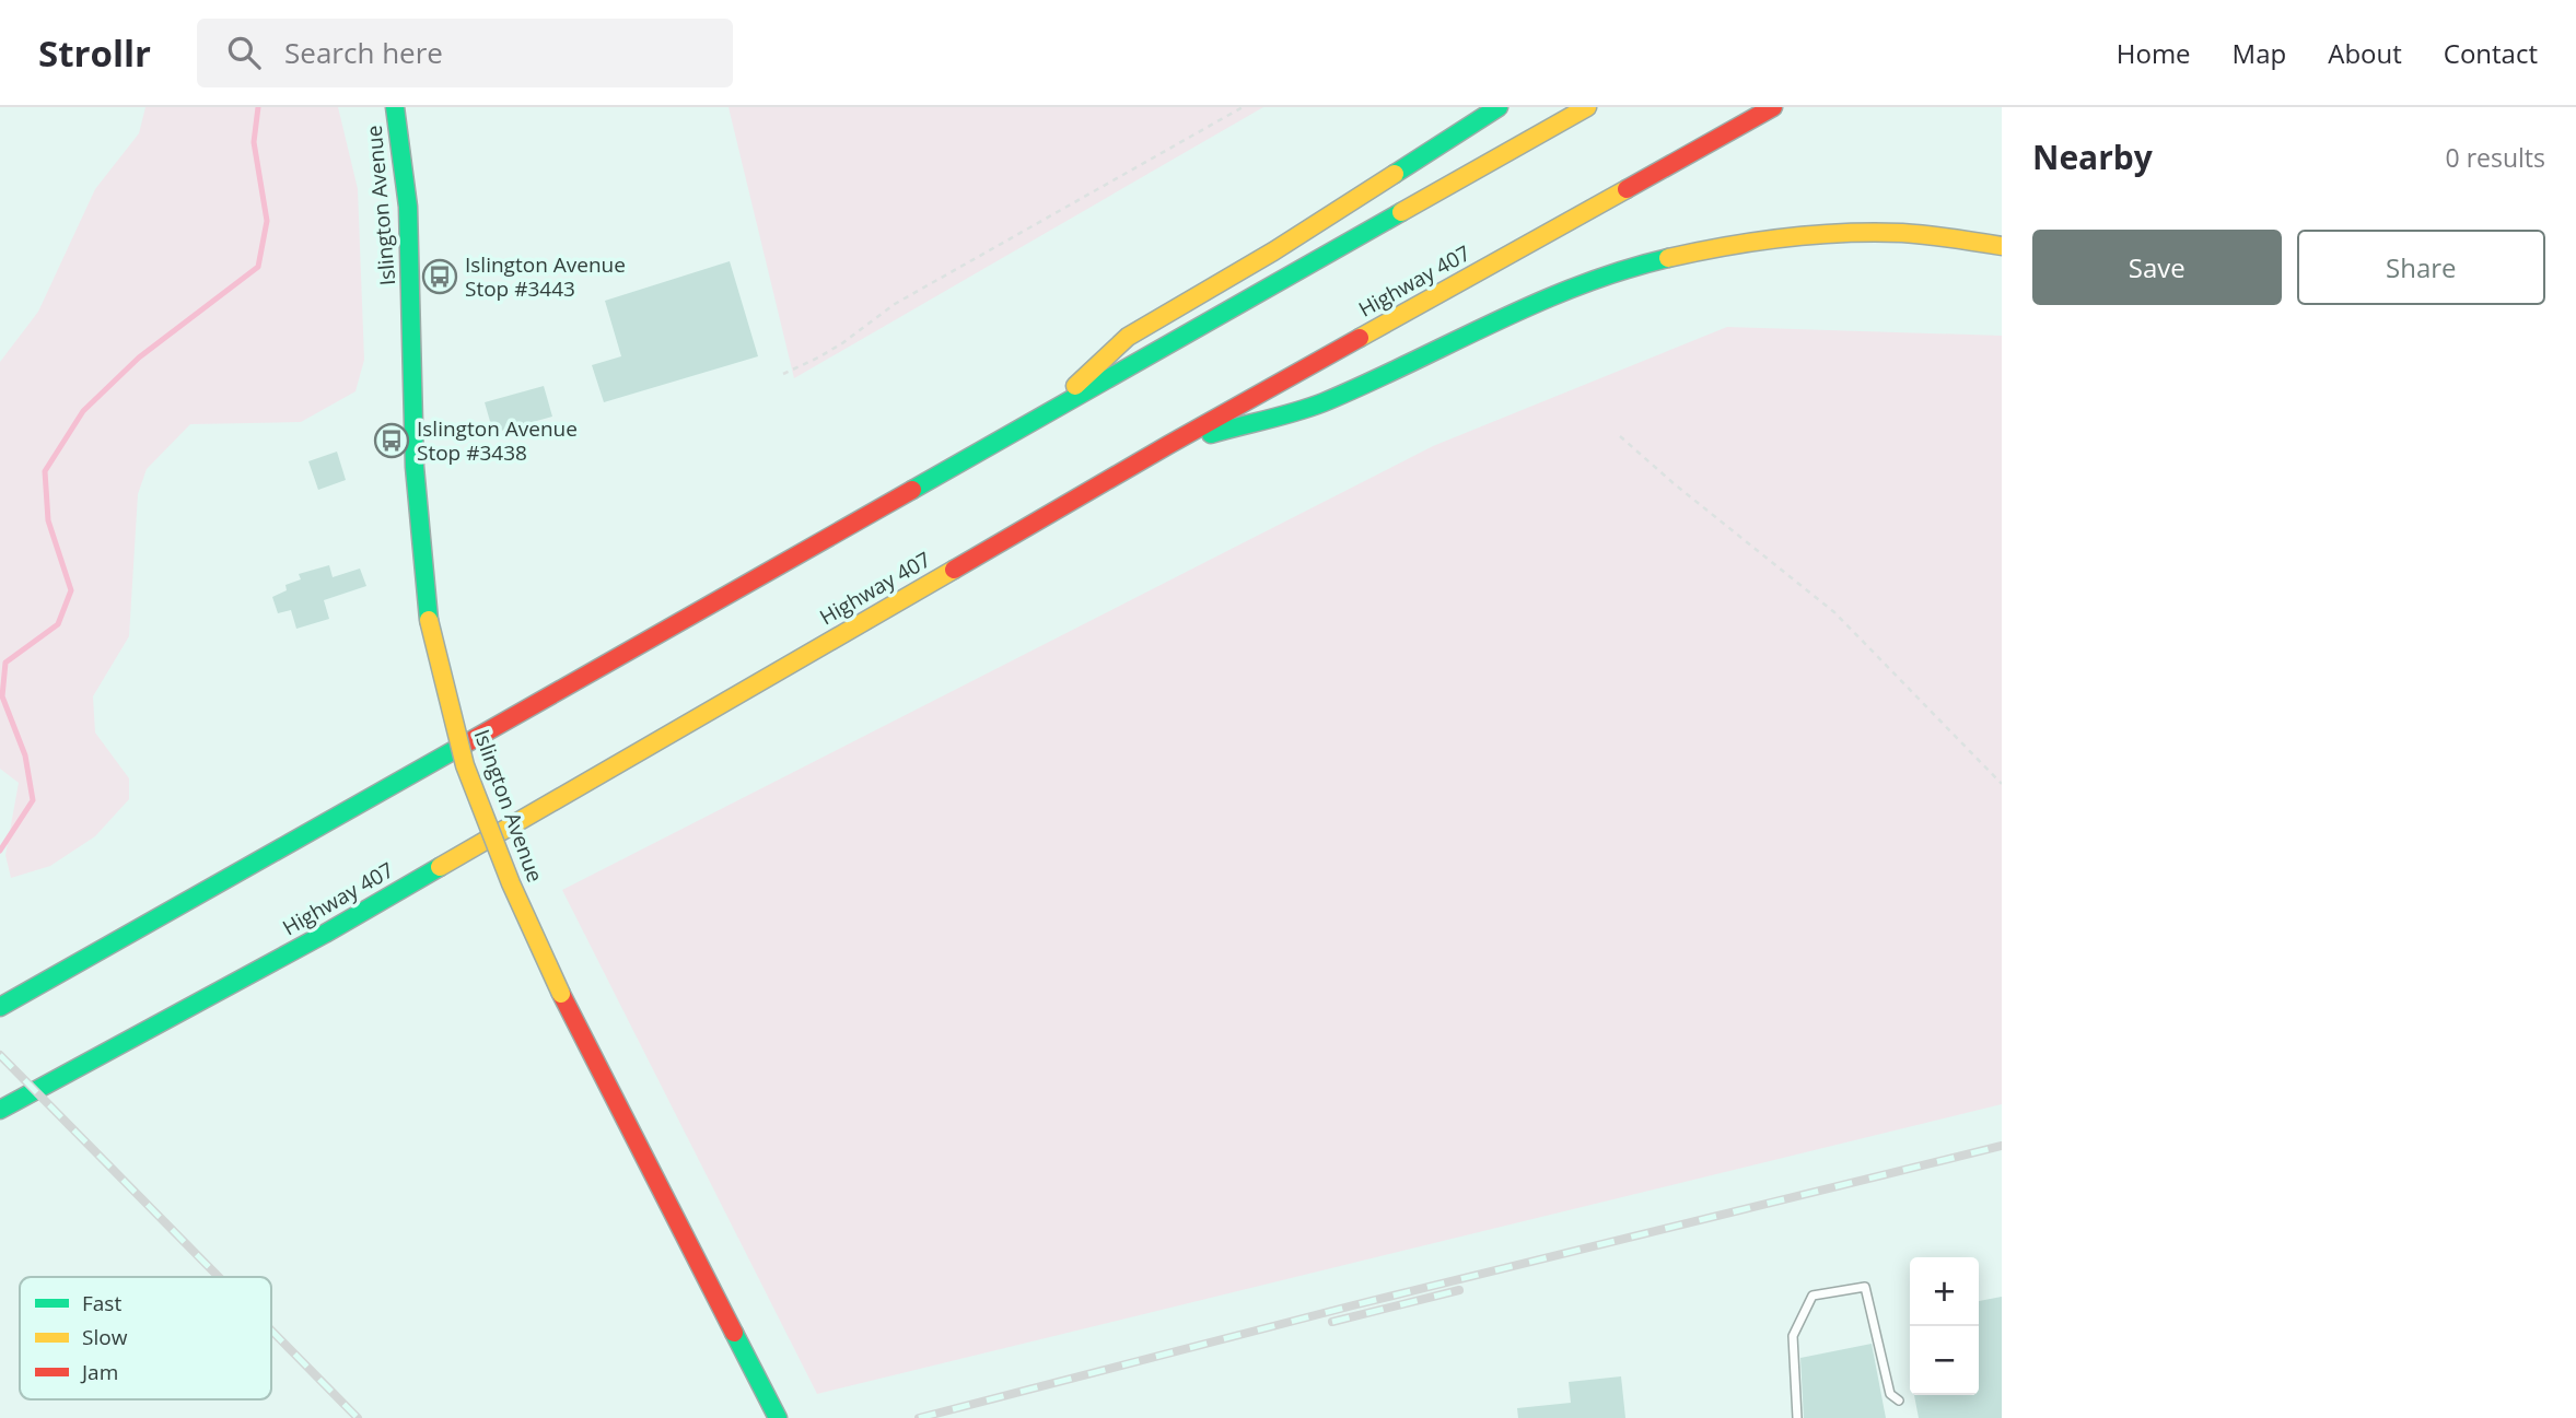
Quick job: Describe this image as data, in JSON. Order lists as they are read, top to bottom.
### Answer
{
  "streets": {
    "main road": ["Islington Avenue", "Highway 407"]
  },
  "places": {
    "bus stop": ["Islington Avenue Stop #3443", "Islington Avenue Stop #3438"]
  },
  "legend": ["Fast", "Slow", "Jam"],
  "page": {
    "header": "Strollr",
    "search": "Search here",
    "nav": [
      "Home",
      "Map",
      "About",
      "Contact"
    ],
    "heading": ["Nearby", "0 results"],
    "buttons": ["Save", "Share"],
    "map_buttons": ["+", "−"]
  }
}
